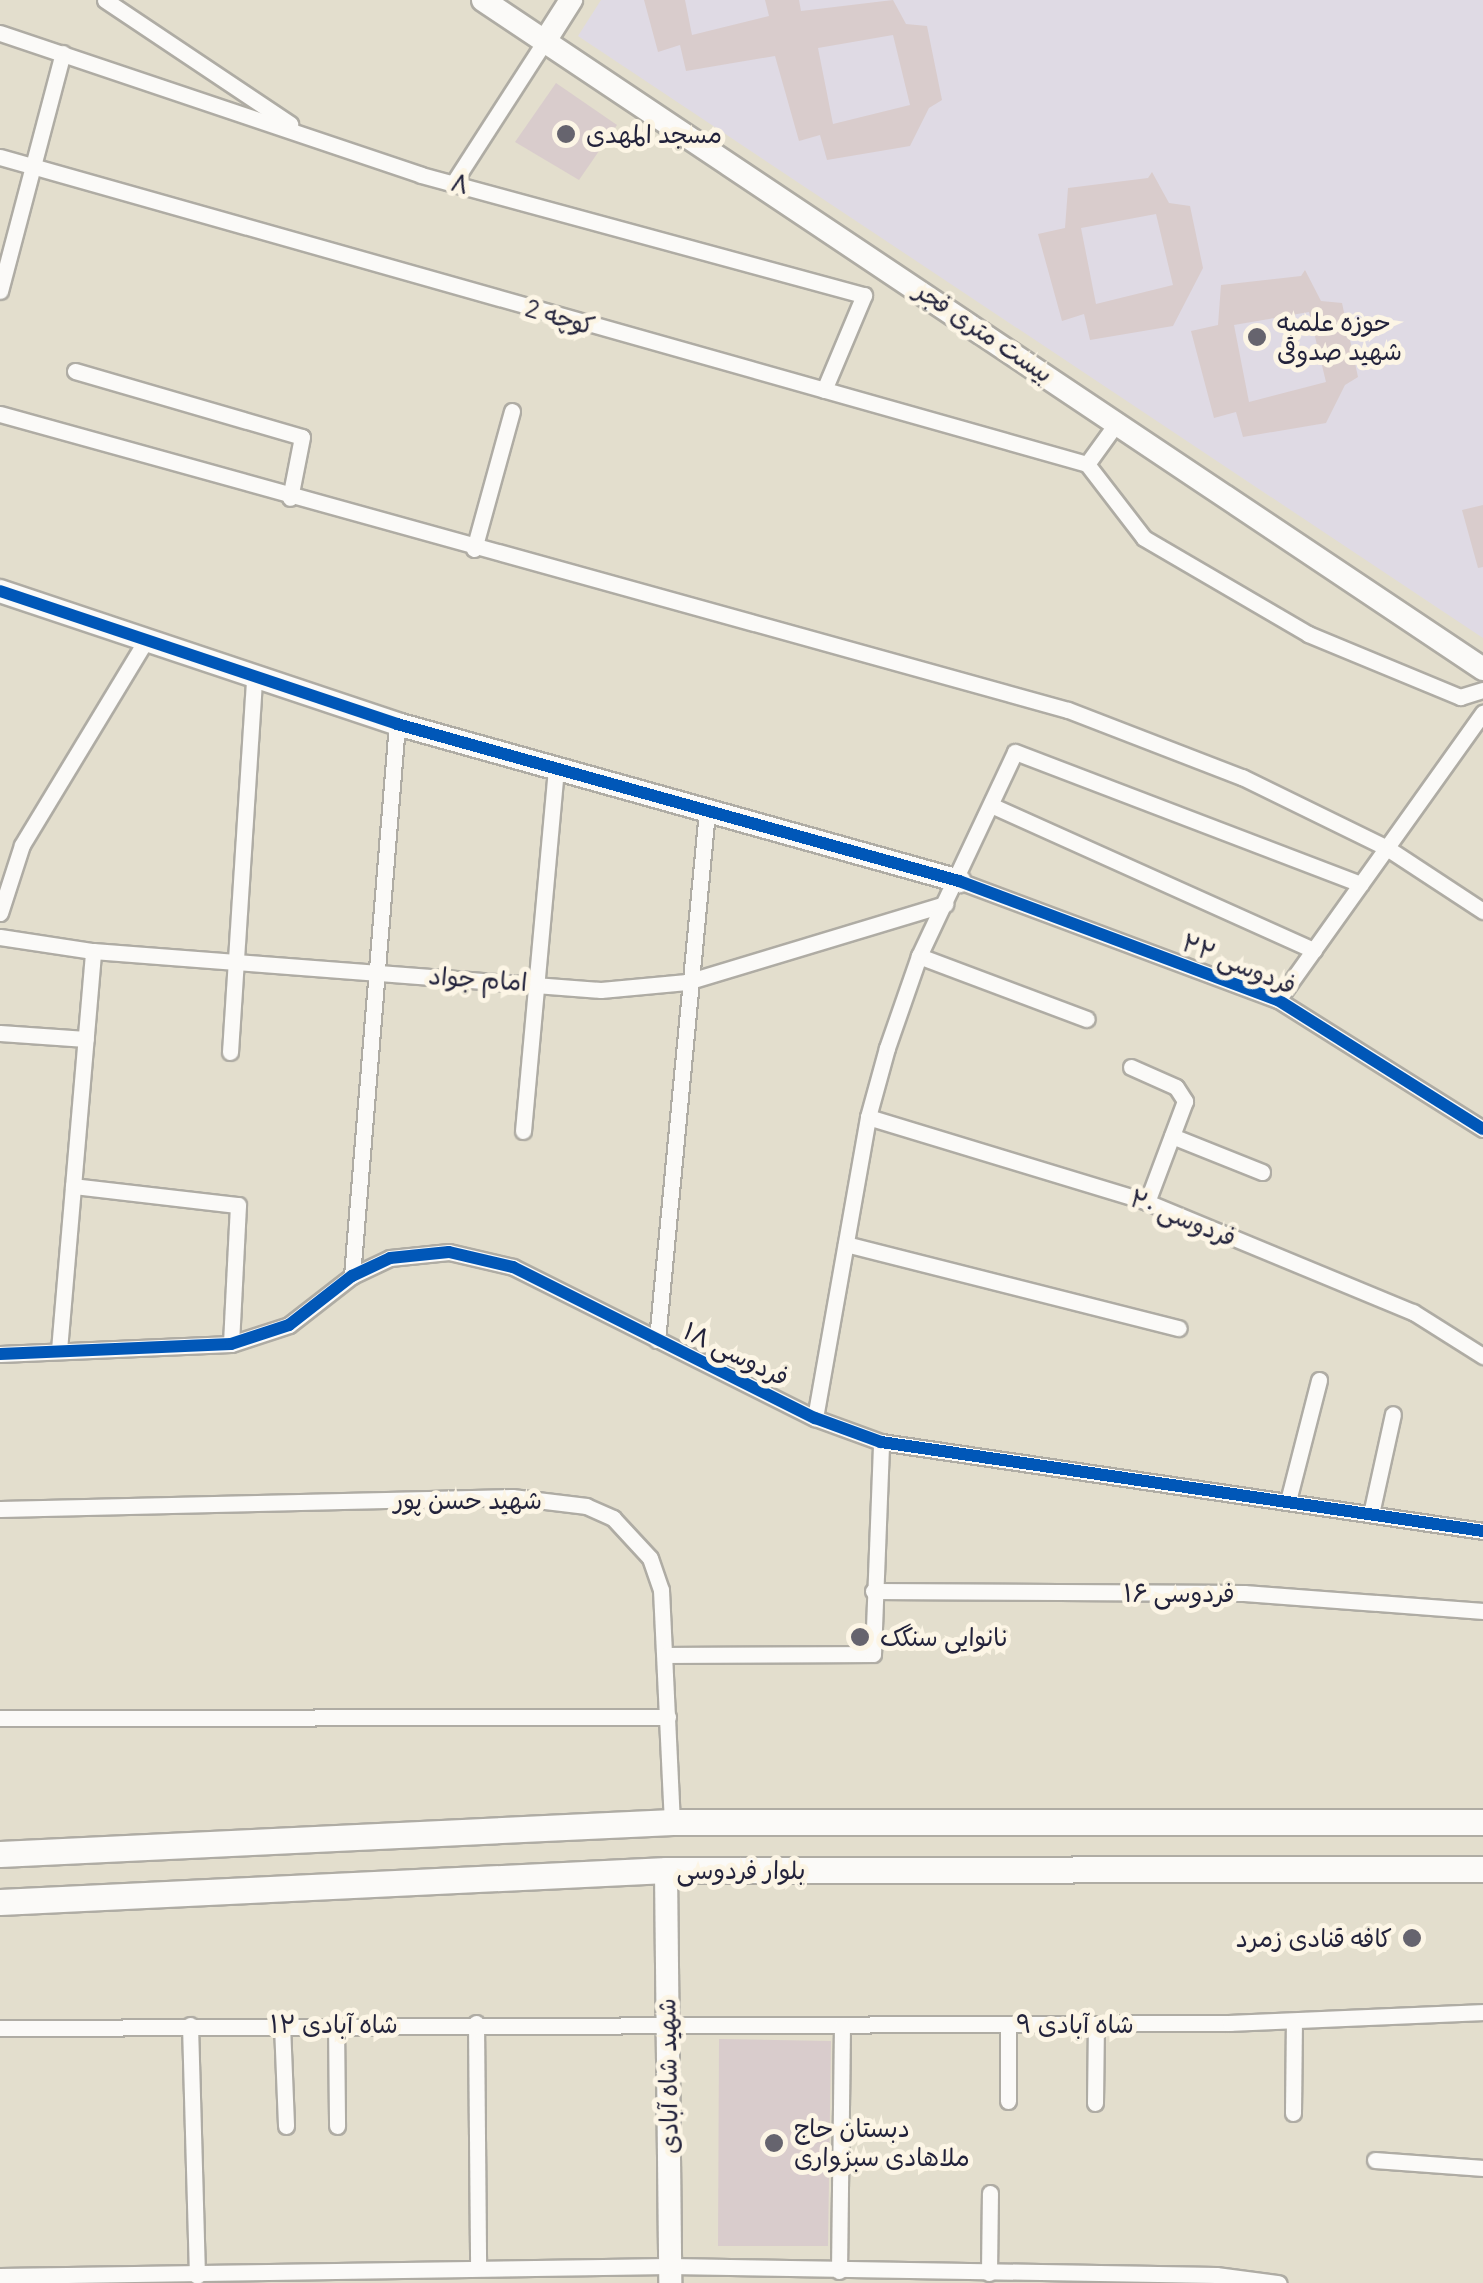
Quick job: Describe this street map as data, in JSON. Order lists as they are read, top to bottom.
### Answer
{
  "streets": {
    "main road": ["بلوار فردوسی"],
    "street": [
      "۸",
      "کوچه 2",
      "بیست متری فجر",
      "فردوسی ۲۲",
      "امام جواد",
      "فردوسی ۲۰",
      "فردوسی ۱۸",
      "شهید حسن پور",
      "فردوسی ۱۶",
      "شاه آبادی ۱۲",
      "شاه آبادی ۹",
      "شهید شاه آبادی"
    ]
  },
  "crossings": [
    ["۸", "کوچه 2"],
    ["شهید حسن پور", "بلوار فردوسی"],
    ["بلوار فردوسی", "شهید شاه آبادی"],
    ["شاه آبادی ۱۲", "شاه آبادی ۹"],
    ["شاه آبادی ۱۲", "شهید شاه آبادی"],
    ["شاه آبادی ۹", "شهید شاه آبادی"]
  ],
  "places": [
    "مسجد المهدی",
    "حوزه علمیه شهید صدوقی",
    "نانوایی سنگک",
    "کافه قنادی زمرد",
    "دبستان حاج ملاهادی سبزواری"
  ]
}
